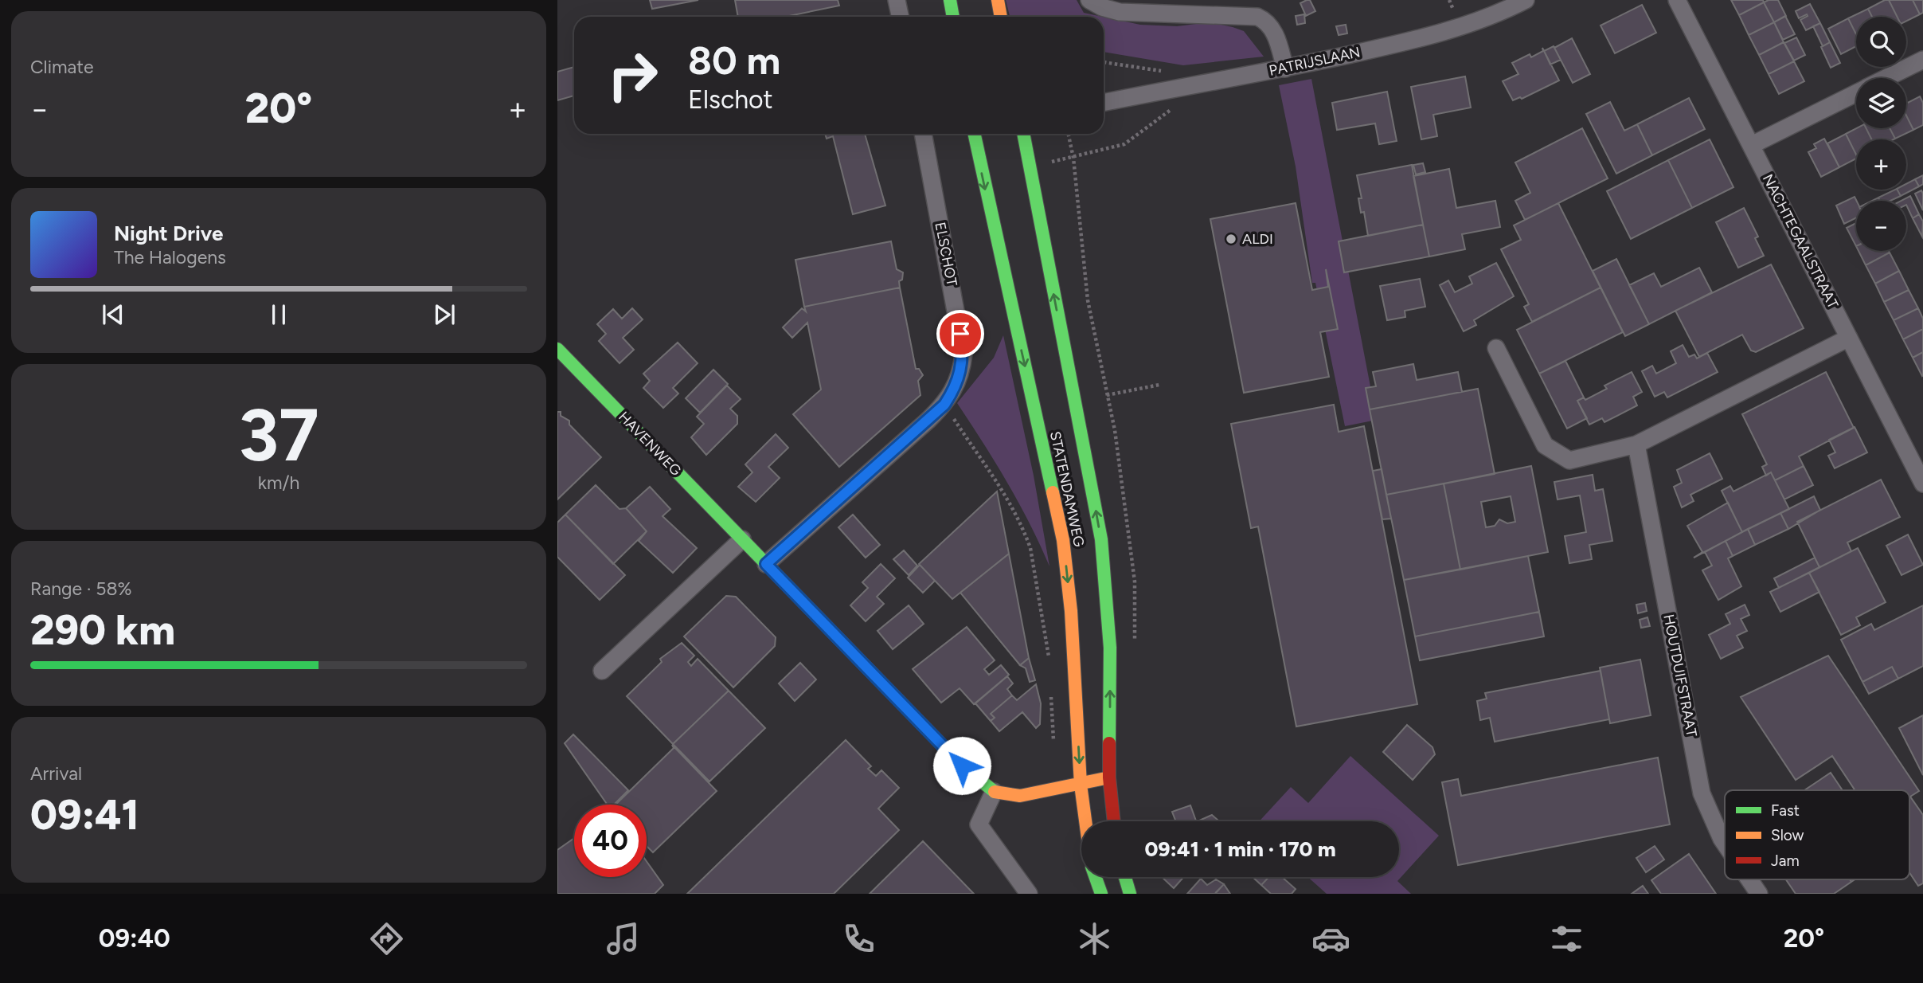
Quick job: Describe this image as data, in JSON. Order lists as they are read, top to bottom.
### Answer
{
  "streets": {
    "street": [
      "PATRIJSLAAN",
      "NACHTEGAALSTRAAT",
      "ELSCHOT",
      "HAVENWEG",
      "STATENDAMWEG",
      "HOUTDUIFSTRAAT"
    ]
  },
  "crossings": [
    ["ELSCHOT", "HAVENWEG"]
  ],
  "places": ["ALDI"],
  "legend": ["Fast", "Slow", "Jam"],
  "page": {
    "tile": [
      "Climate",
      ["37", "km/h"],
      ["Range · 58%", "290 km"],
      ["Arrival", "09:41"]
    ],
    "map_buttons": ["+", "−"],
    "turn": ["80 m", "Elschot"],
    "heat": ["−", "20°", "+"],
    "song": ["Night Drive", "The Halogens"],
    "limit": "40",
    "trip": "09:41 · 1 min · 170 m",
    "tabs": ["09:40", "20°"]
  }
}
